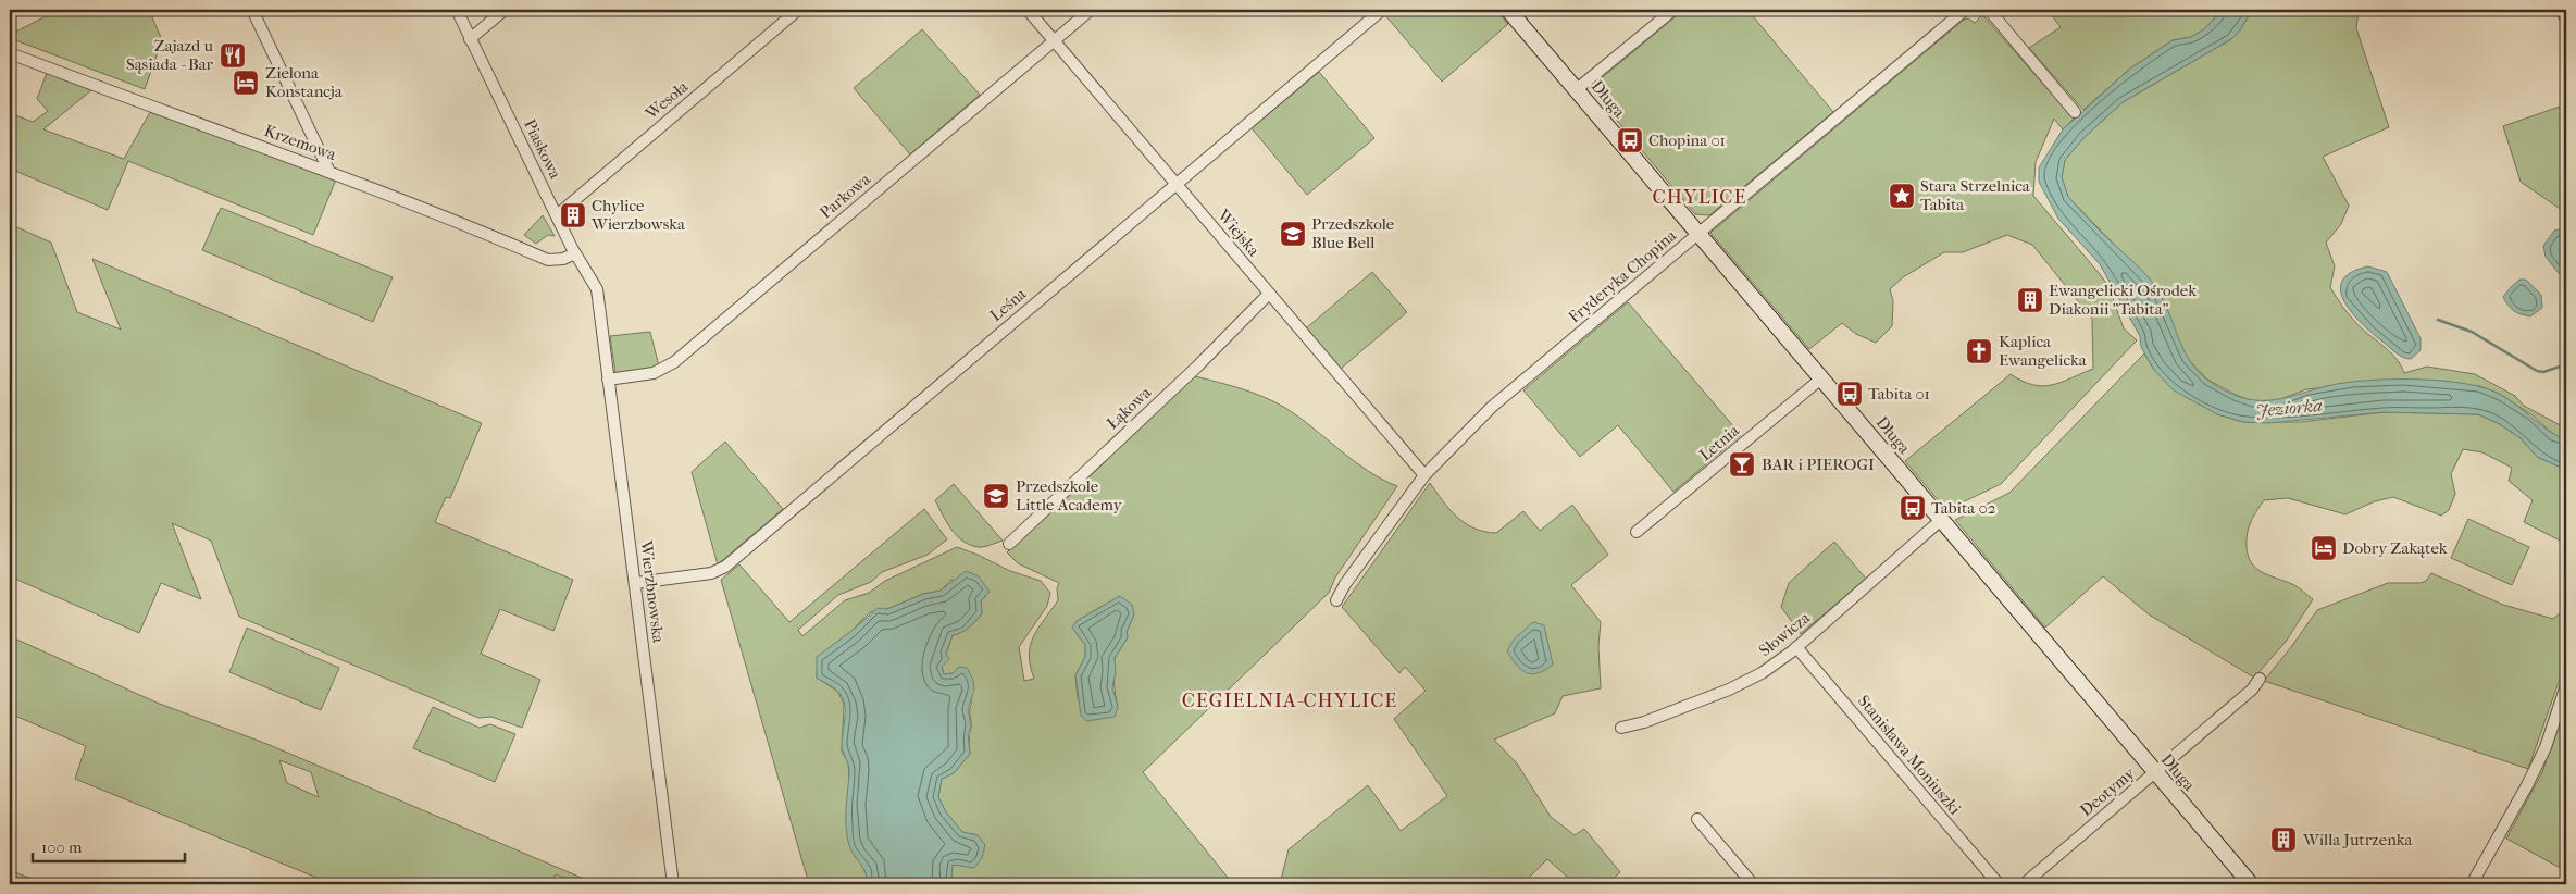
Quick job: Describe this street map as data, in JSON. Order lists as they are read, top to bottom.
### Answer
{
  "streets": {
    "street": [
      "Długa",
      "Wesoła",
      "Krzemowa",
      "Piaskowa",
      "Parkowa",
      "Wiejska",
      "Fryderyka Chopina",
      "Leśna",
      "Łąkowa",
      "Letnia",
      "Wierzbnowska",
      "Słowicza",
      "Stanisława Moniuszki",
      "Deotymy"
    ]
  },
  "crossings": [
    ["Długa", "Fryderyka Chopina"],
    ["Długa", "Letnia"],
    ["Długa", "Słowicza"],
    ["Długa", "Deotymy"],
    ["Wesoła", "Piaskowa"],
    ["Krzemowa", "Piaskowa"],
    ["Piaskowa", "Wierzbnowska"],
    ["Parkowa", "Wiejska"],
    ["Parkowa", "Wierzbnowska"],
    ["Wiejska", "Fryderyka Chopina"],
    ["Wiejska", "Leśna"],
    ["Wiejska", "Łąkowa"],
    ["Leśna", "Wierzbnowska"],
    ["Słowicza", "Stanisława Moniuszki"]
  ],
  "districts": ["CHYLICE", "CEGIELNIA-CHYLICE"],
  "water": ["Jeziorka"],
  "places": {
    "restaurant": ["Zajazd u Sąsiada - Bar"],
    "hotel": ["Zielona Konstancja", "Dobry Zakątek"],
    "bus stop": ["Chopina 01", "Tabita 01", "Tabita 02"],
    "place": ["Stara Strzelnica Tabita"],
    "building": ["Chylice Wierzbowska", "Ewangelicki Ośrodek Diakonii \"Tabita\"", "Willa Jutrzenka"],
    "school or university": ["Przedszkole Blue Bell", "Przedszkole Little Academy"],
    "church": ["Kaplica Ewangelicka"],
    "bar": ["BAR i PIEROGI"]
  },
  "scale_bar": "100 m"
}
